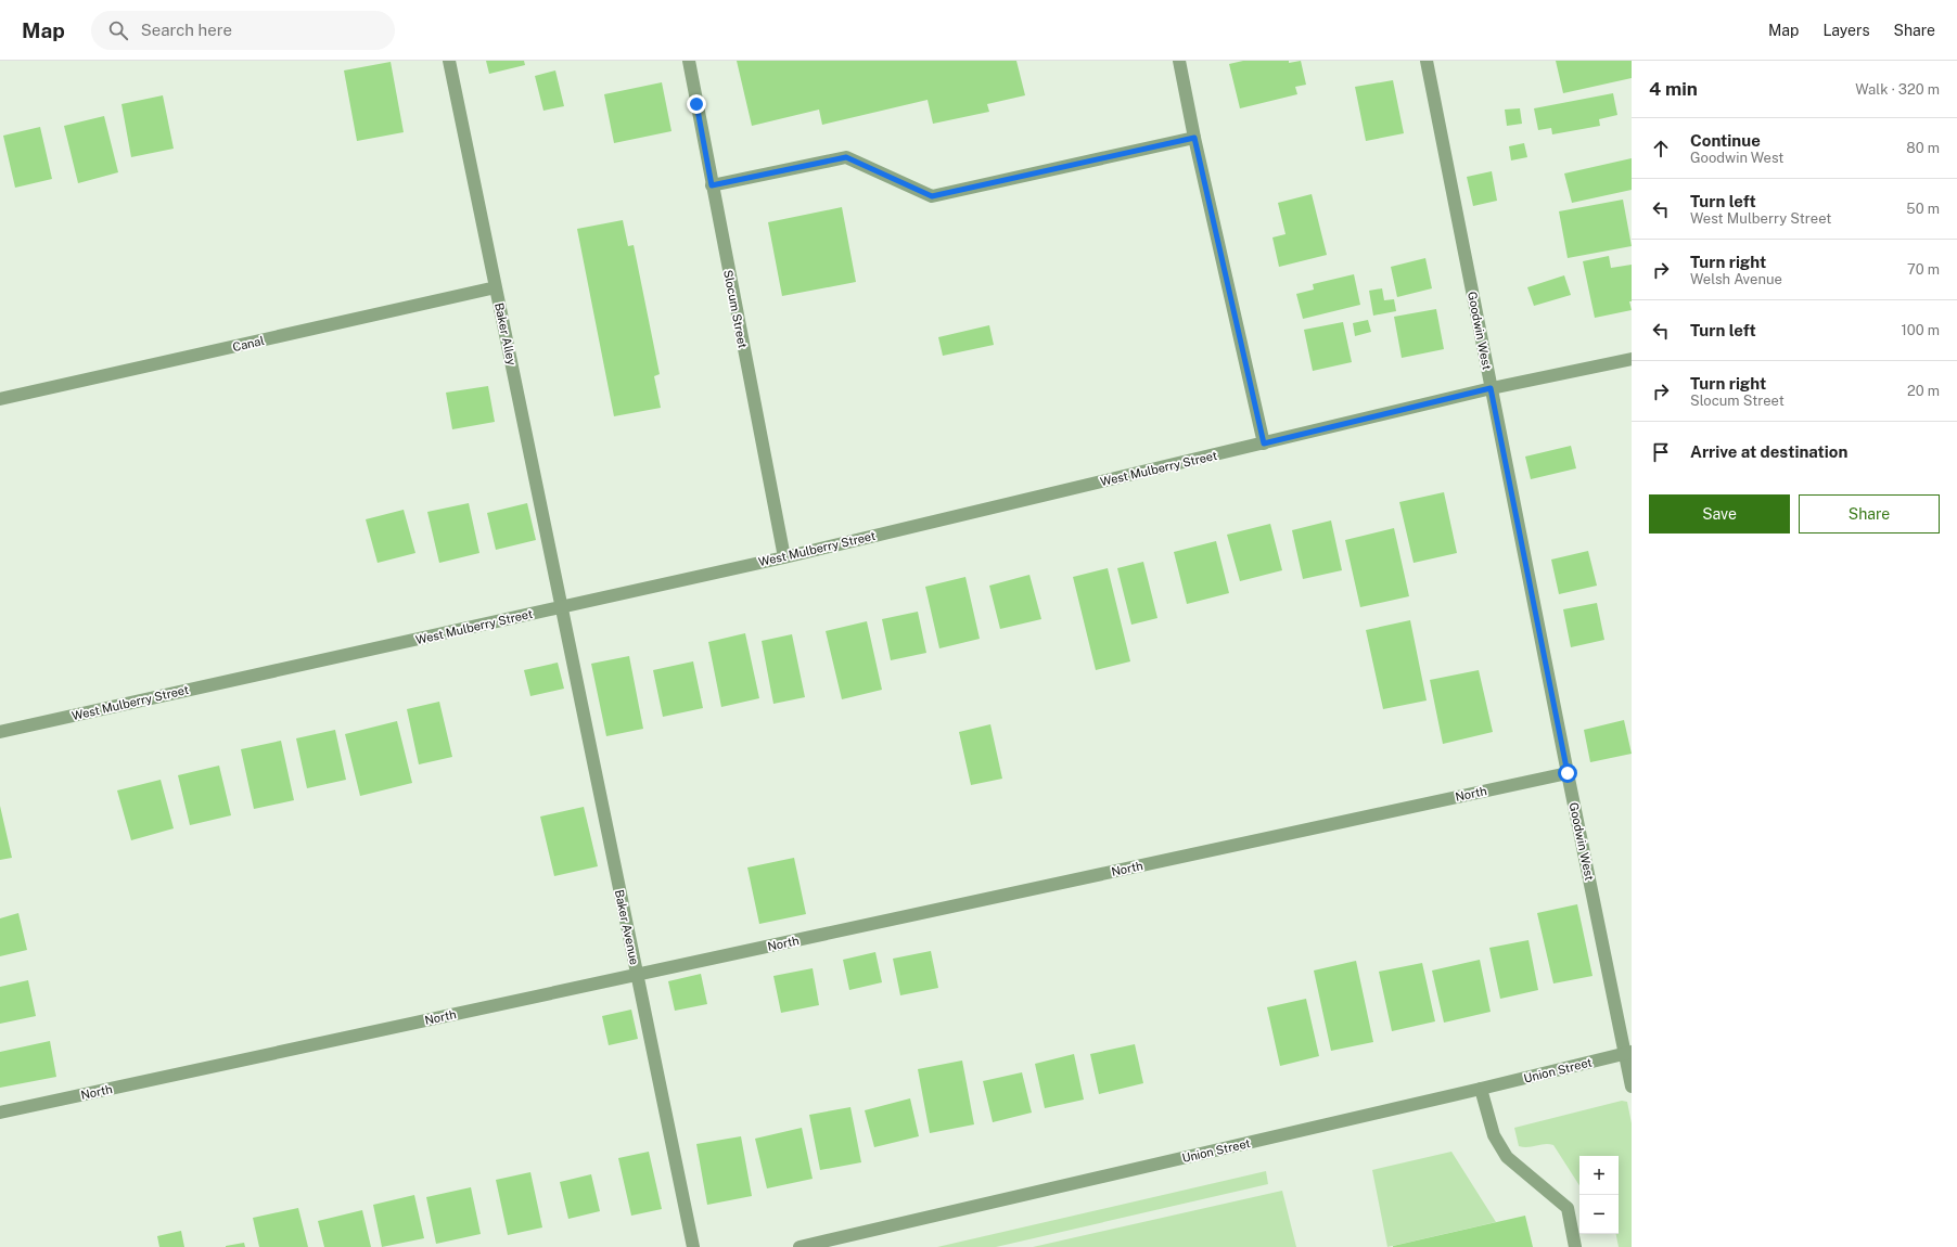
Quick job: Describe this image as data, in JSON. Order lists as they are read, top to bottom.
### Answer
{
  "streets": {
    "street": [
      "Slocum Street",
      "Goodwin West",
      "Baker Alley",
      "Canal",
      "West Mulberry Street",
      "North",
      "Baker Avenue",
      "Union Street"
    ]
  },
  "crossings": [
    ["Slocum Street", "West Mulberry Street"],
    ["Goodwin West", "West Mulberry Street"],
    ["Goodwin West", "North"],
    ["Goodwin West", "Union Street"],
    ["Baker Alley", "Canal"],
    ["Baker Alley", "West Mulberry Street"],
    ["Baker Alley", "Baker Avenue"],
    ["West Mulberry Street", "Baker Avenue"],
    ["North", "Baker Avenue"]
  ],
  "page": {
    "header": "Map",
    "search": "Search here",
    "nav": ["Map", "Layers", "Share"],
    "heading": ["4 min", "Walk · 320 m"],
    "list": [
      ["Continue", "Goodwin West", "80 m"],
      ["Turn left", "West Mulberry Street", "50 m"],
      ["Turn right", "Welsh Avenue", "70 m"],
      ["Turn left", "100 m"],
      ["Turn right", "Slocum Street", "20 m"],
      "Arrive at destination"
    ],
    "buttons": ["Save", "Share"],
    "map_buttons": ["+", "−"]
  }
}
